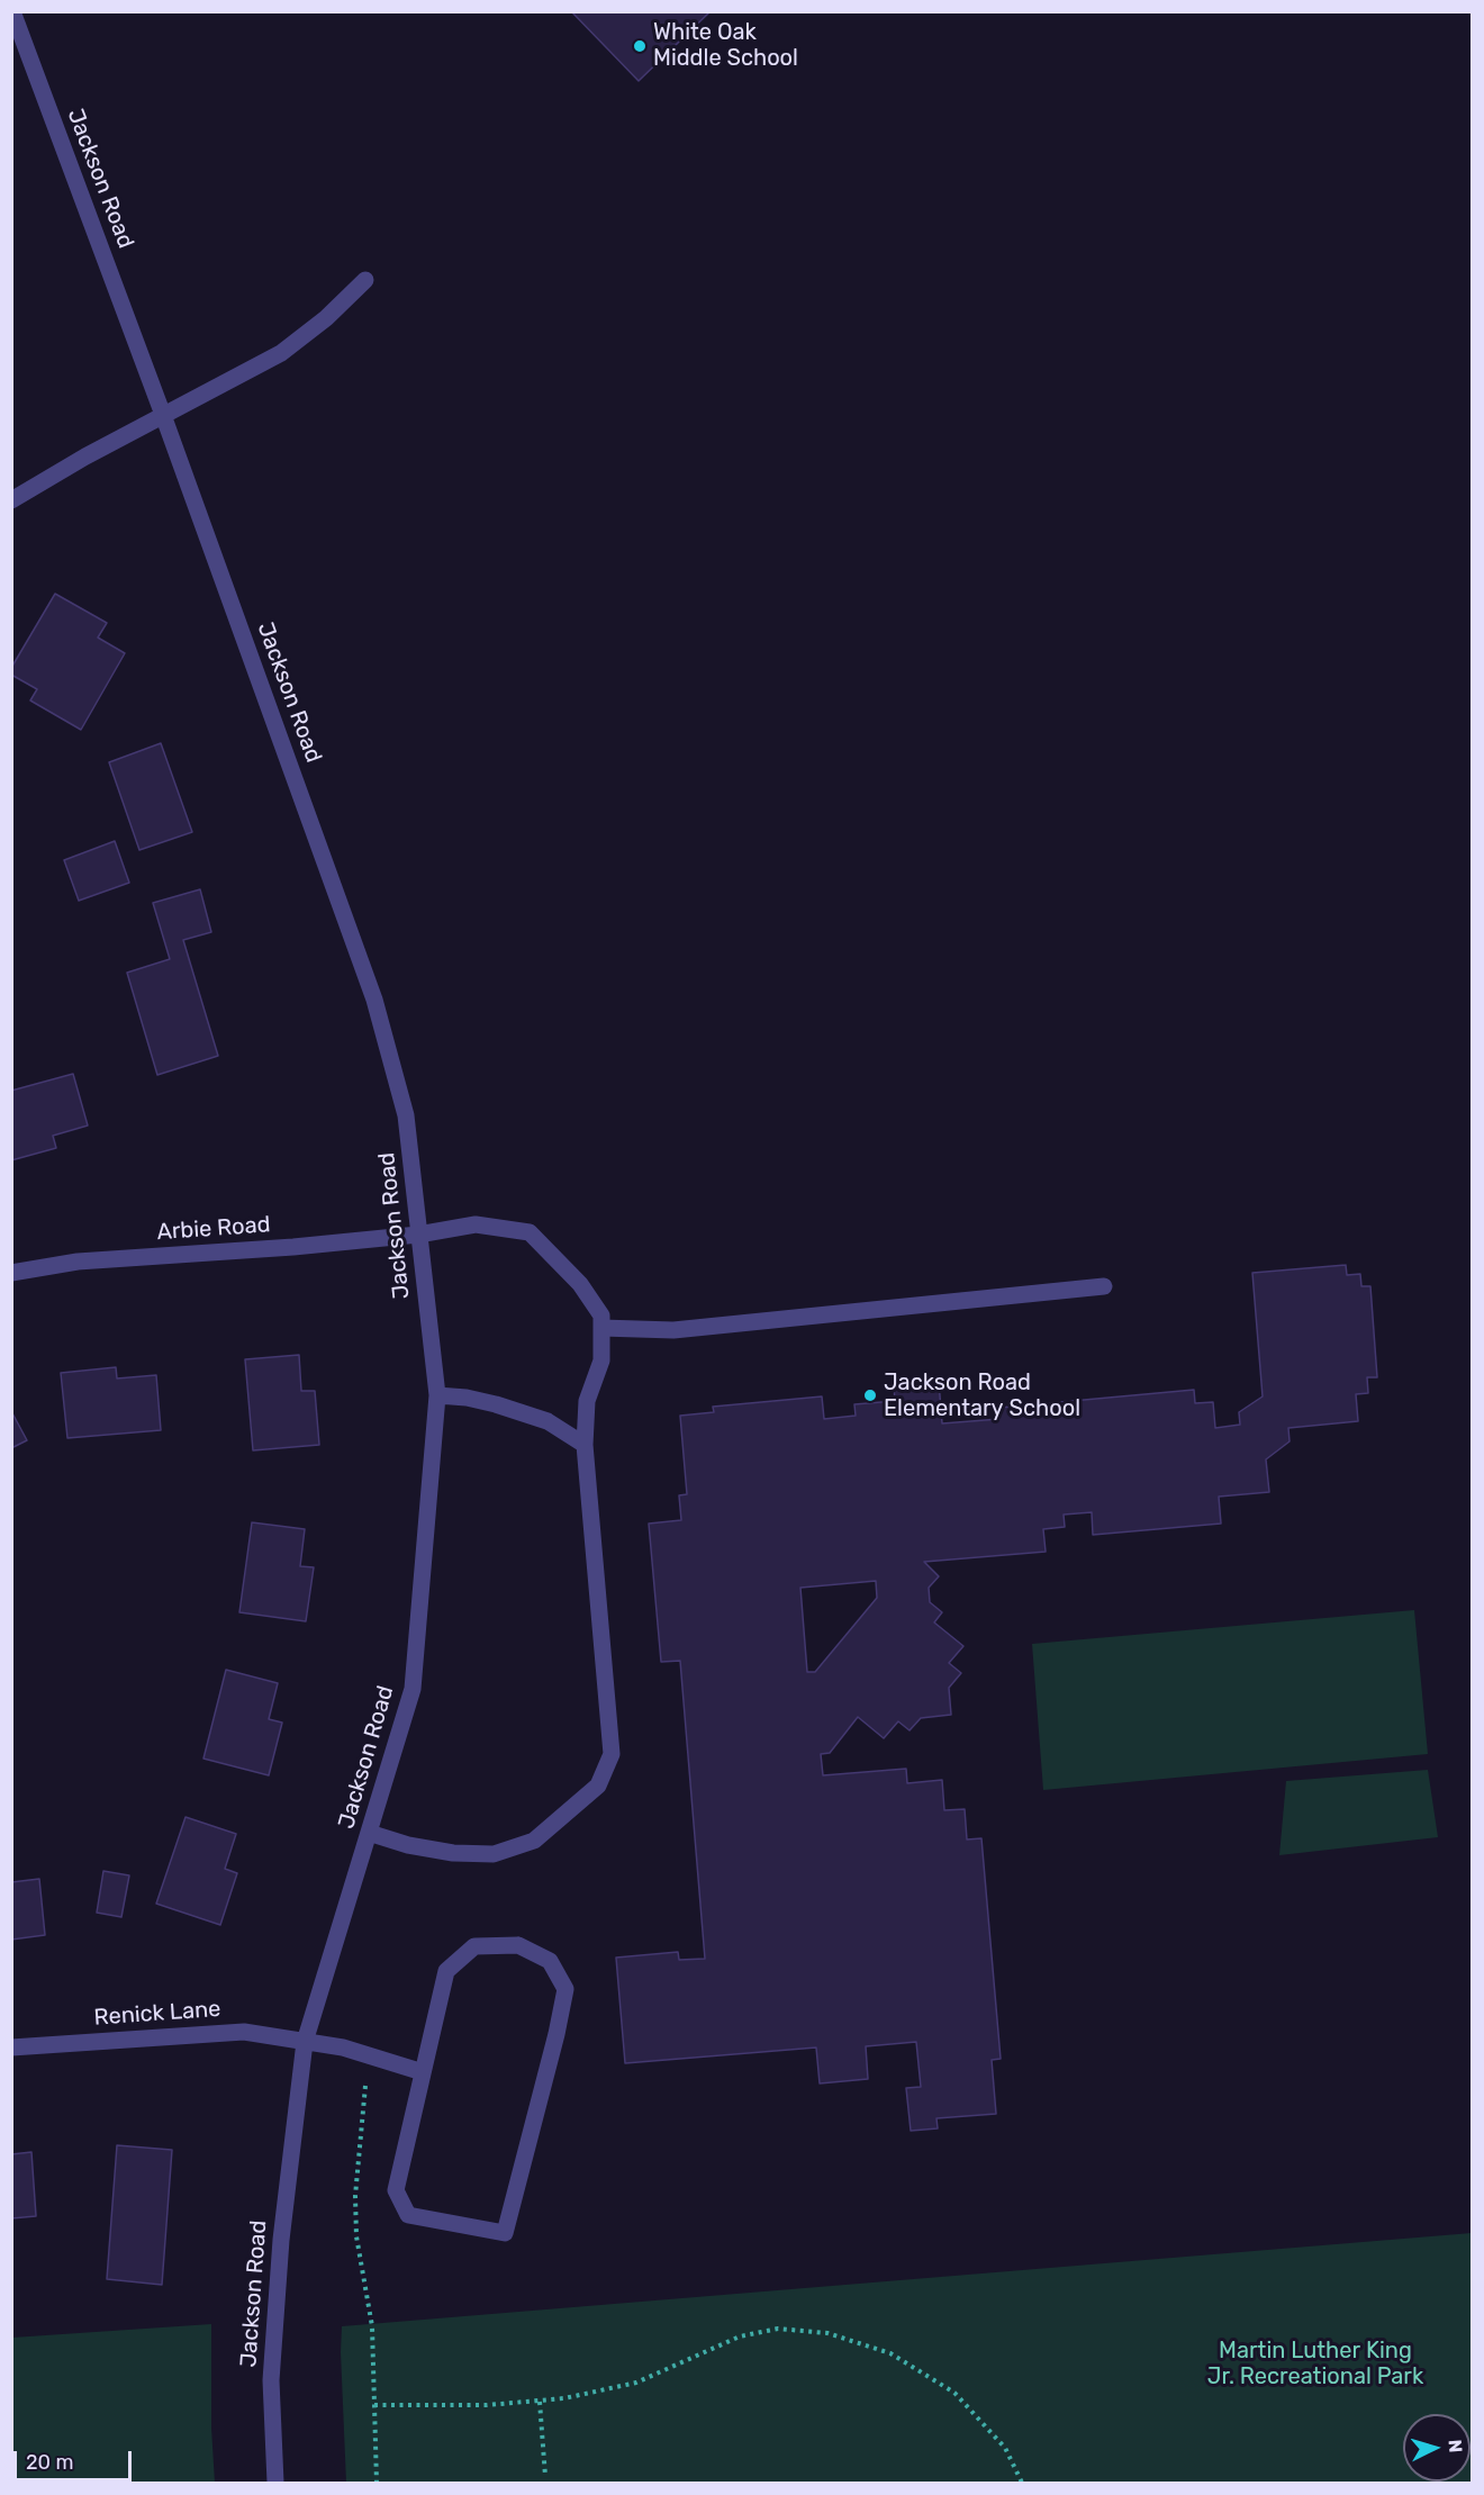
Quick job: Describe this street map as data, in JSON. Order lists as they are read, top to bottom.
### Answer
{
  "streets": {
    "street": ["Jackson Road", "Arbie Road", "Renick Lane"]
  },
  "crossings": [
    ["Jackson Road", "Arbie Road"],
    ["Jackson Road", "Renick Lane"]
  ],
  "parks": ["Martin Luther King Jr. Recreational Park"],
  "places": ["White Oak Middle School", "Jackson Road Elementary School"],
  "scale_bar": "20 m",
  "north": "right"
}
